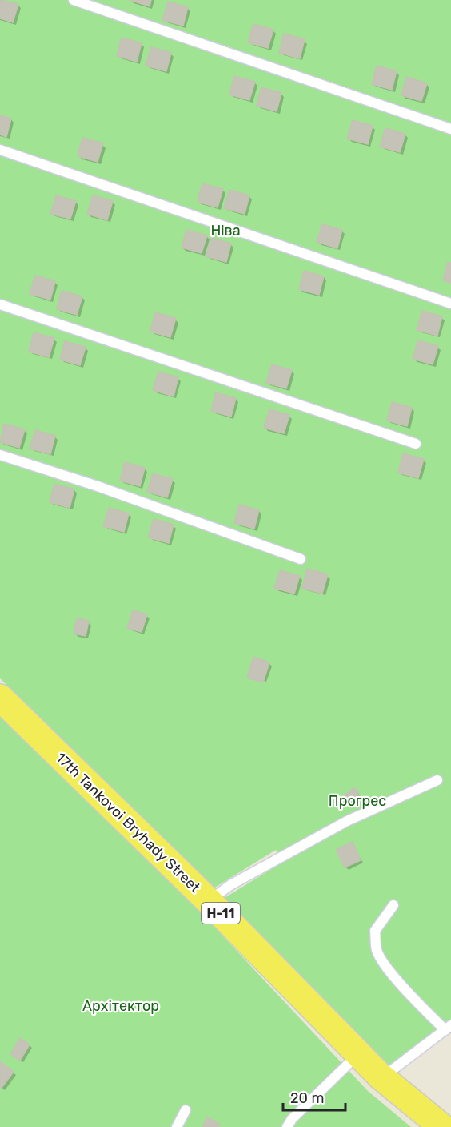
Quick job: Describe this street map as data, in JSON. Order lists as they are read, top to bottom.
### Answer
{
  "streets": {
    "main road": ["17th Tankovoi Bryhady Street", "Н-11"]
  },
  "parks": ["Ніва", "Прогрес", "Архітектор"],
  "scale_bar": "20 m"
}
